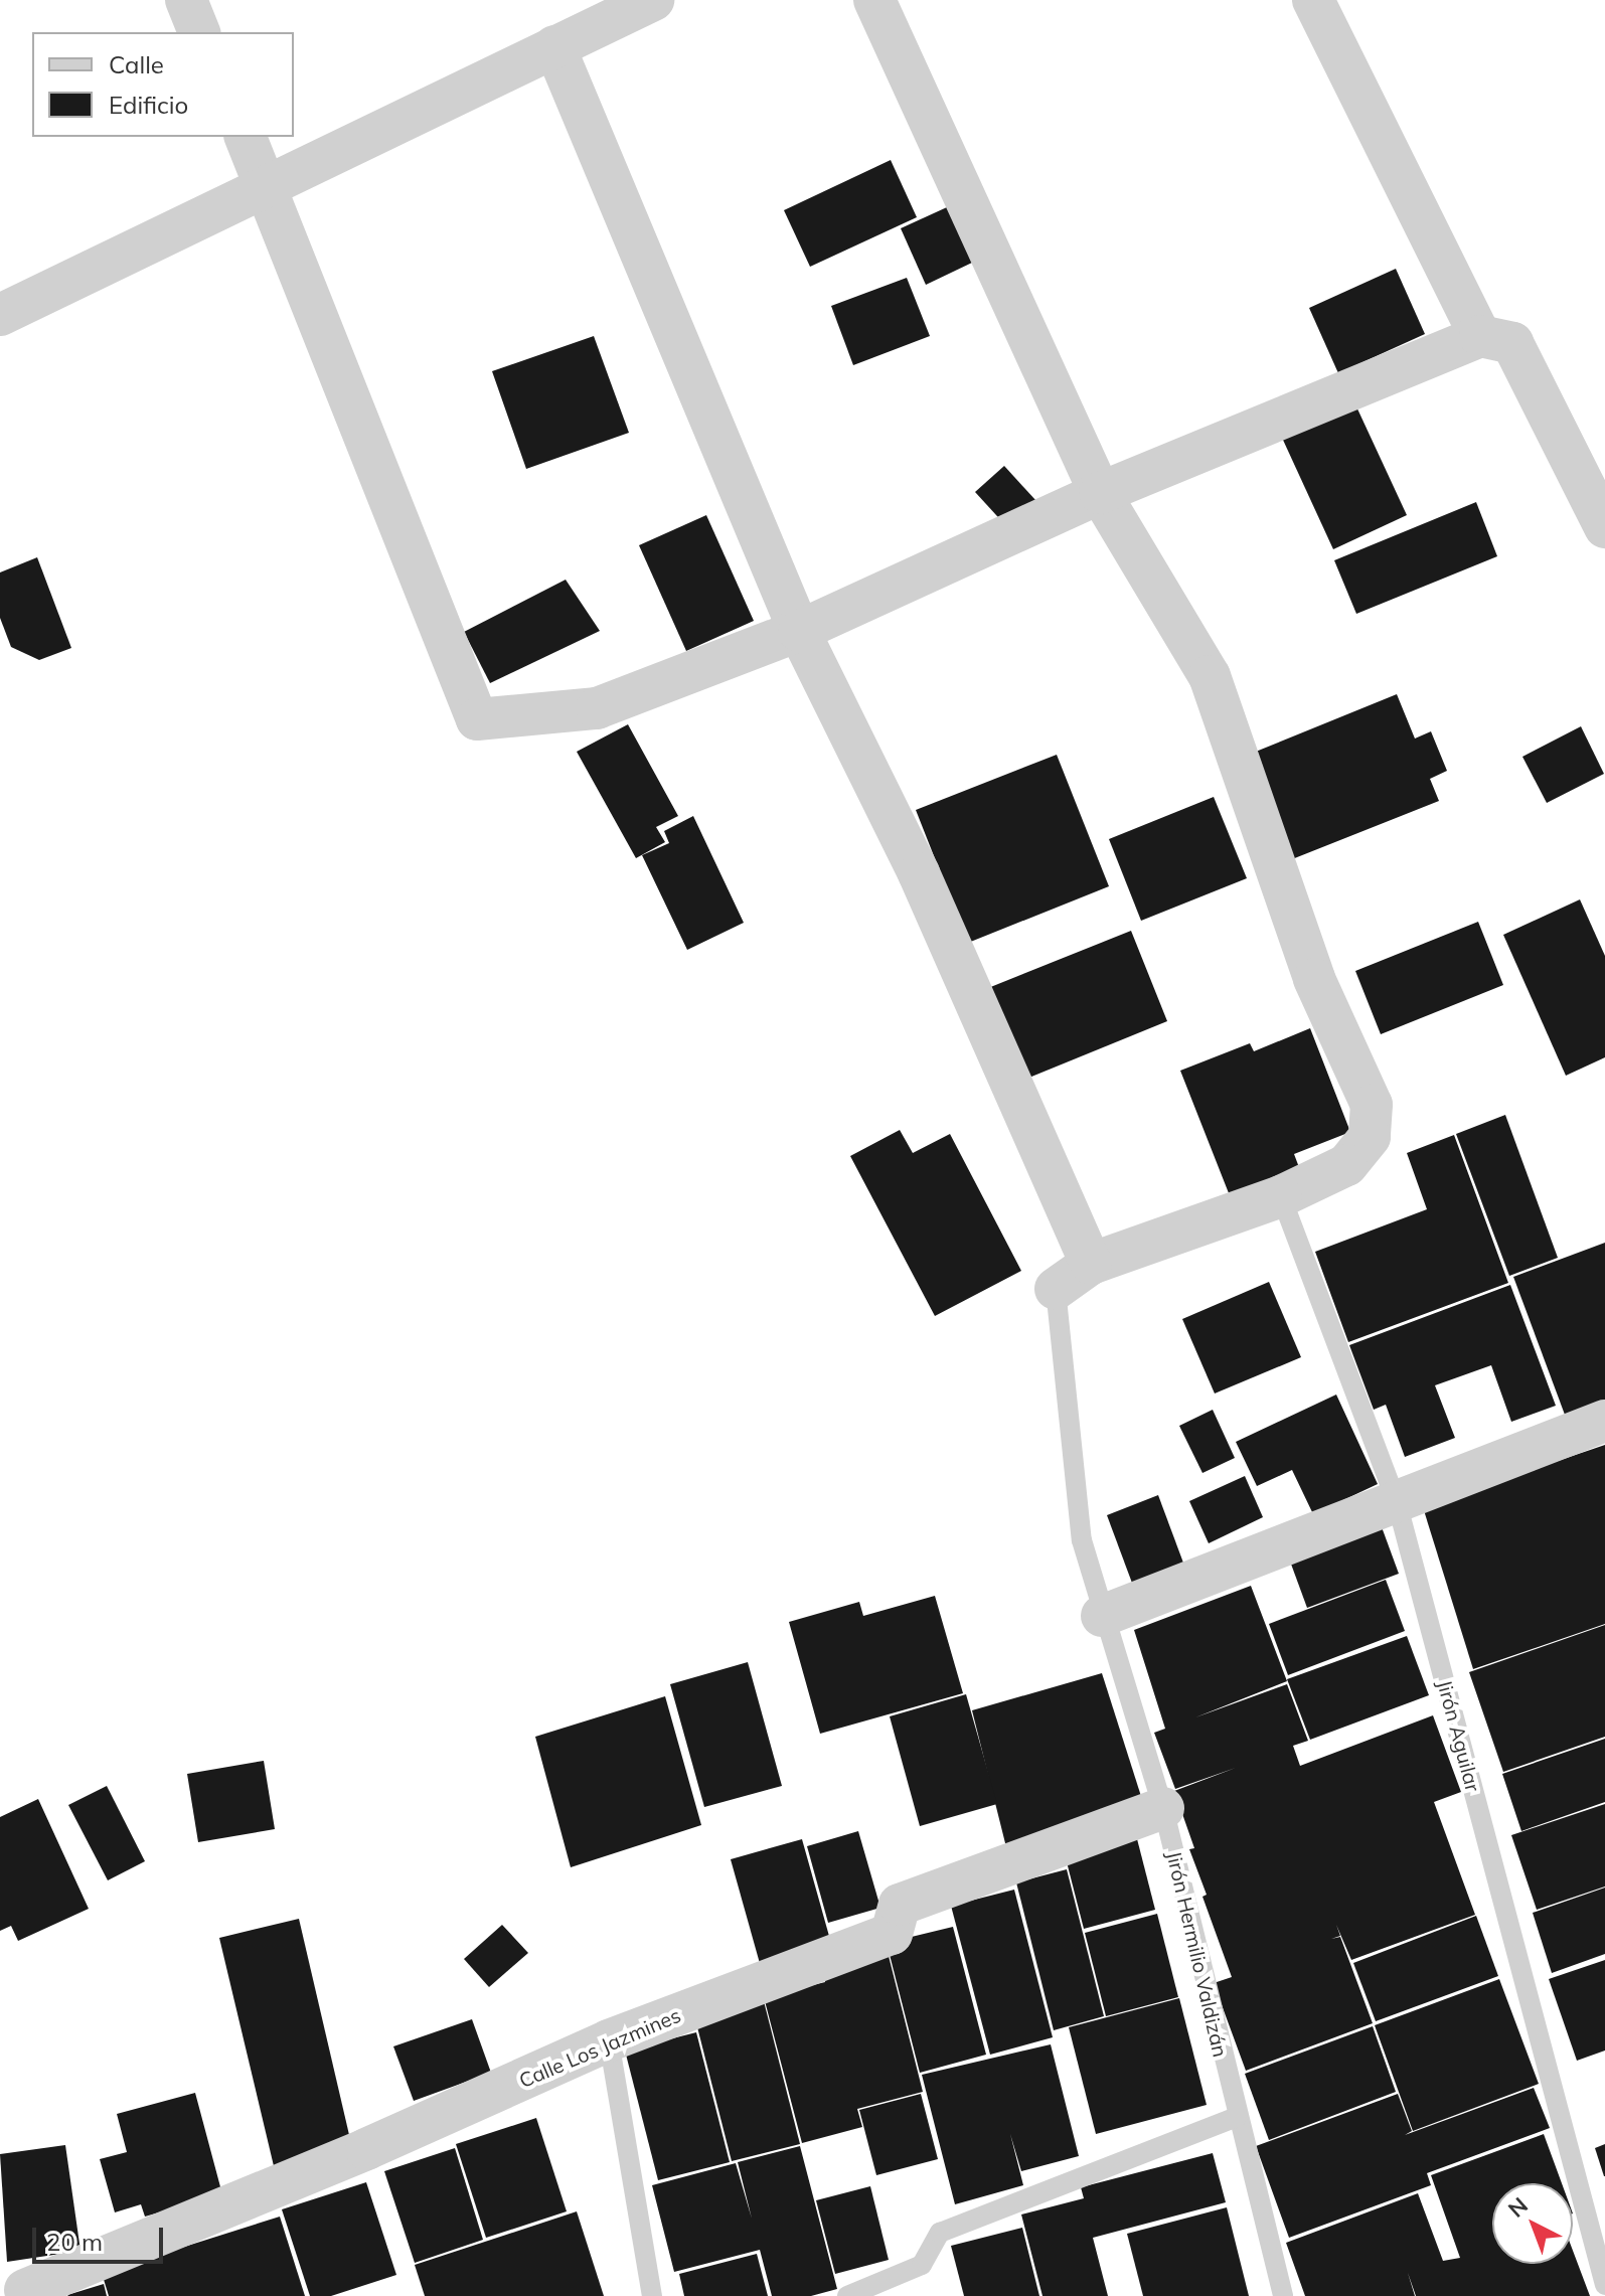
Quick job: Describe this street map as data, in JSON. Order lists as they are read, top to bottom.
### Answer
{
  "streets": {
    "street": ["Calle Los Jazmines"],
    "lane": ["Jirón Aguilar", "Jirón Hermilio Valdizán"]
  },
  "crossings": [
    ["Jirón Hermilio Valdizán", "Calle Los Jazmines"]
  ],
  "legend": ["Calle", "Edificio"],
  "scale_bar": "20 m",
  "north": "top left"
}
